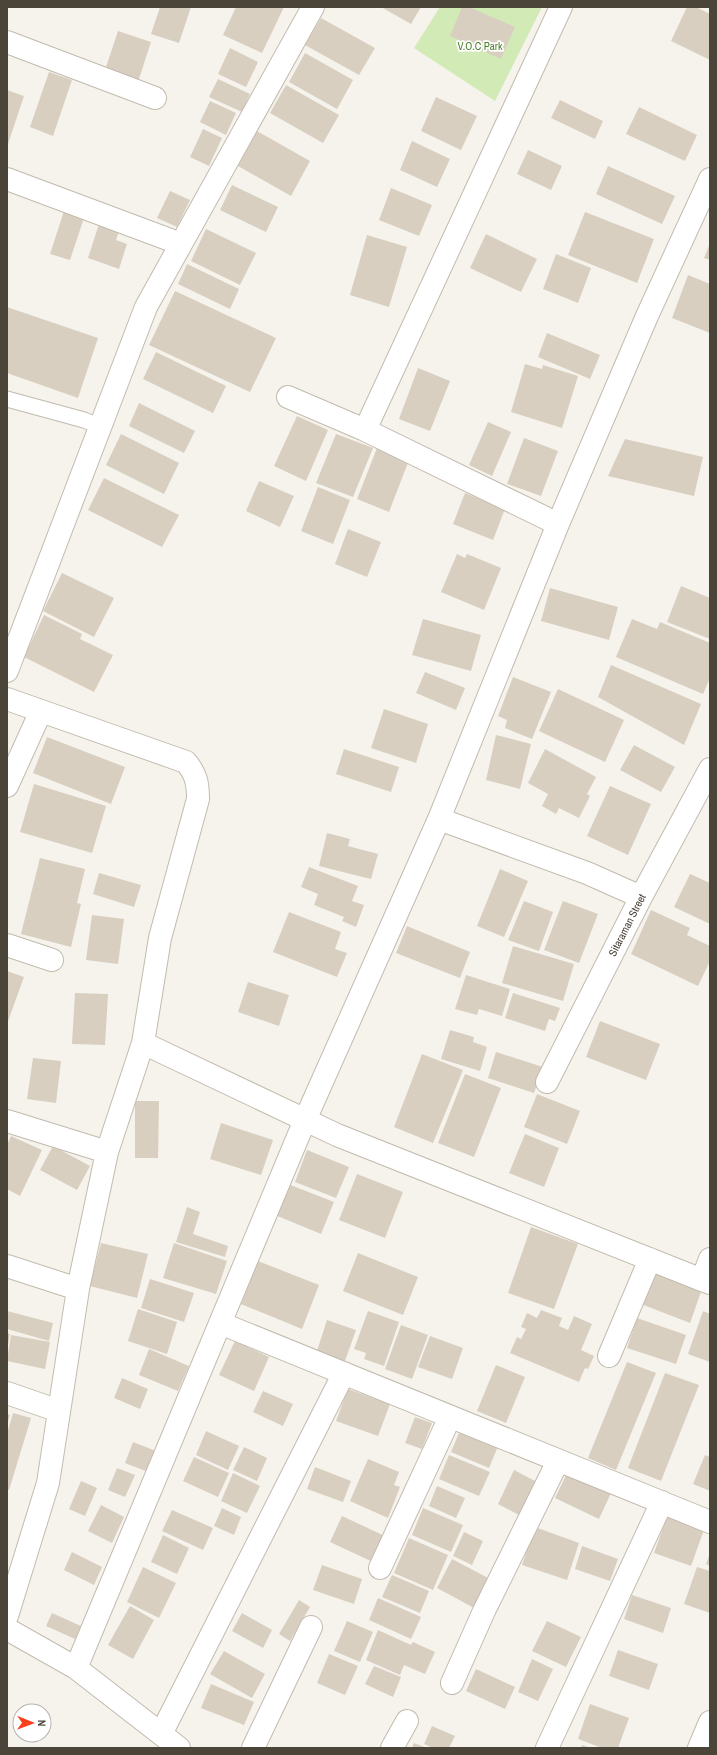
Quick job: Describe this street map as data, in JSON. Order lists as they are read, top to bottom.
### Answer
{
  "streets": {
    "street": ["Sitaraman Street"]
  },
  "parks": ["V.O.C Park"],
  "north": "right"
}
